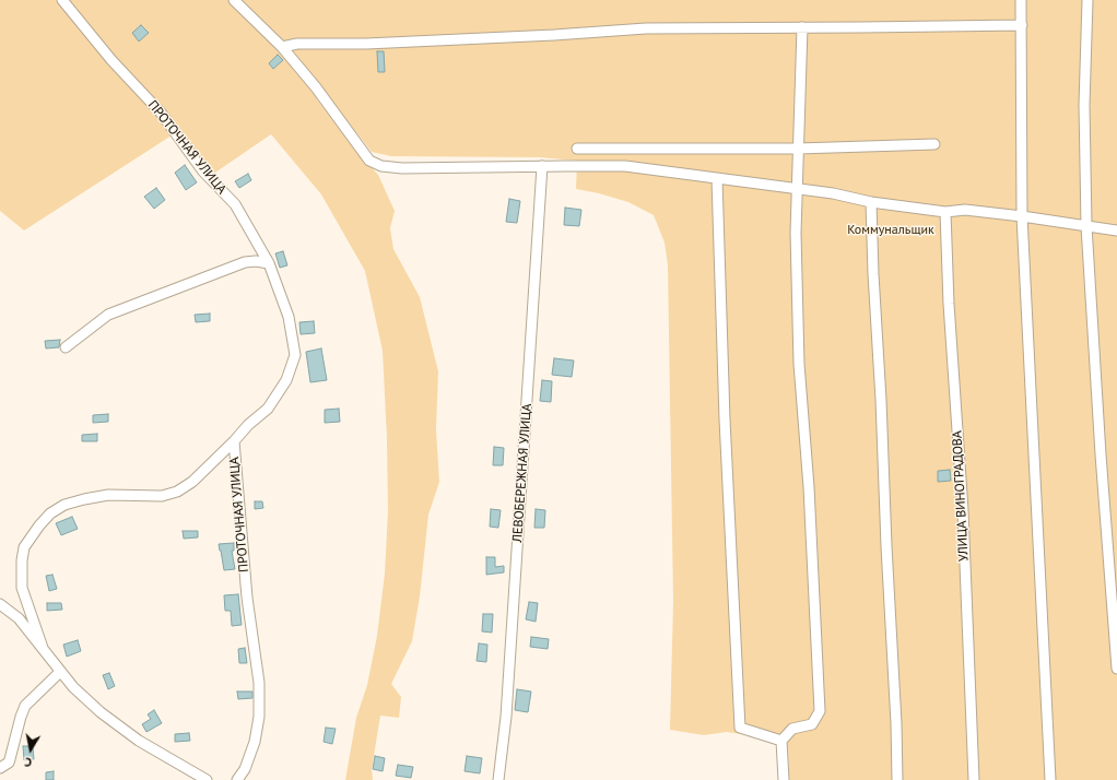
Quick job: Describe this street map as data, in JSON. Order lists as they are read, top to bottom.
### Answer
{
  "streets": {
    "street": ["ПРОТОЧНАЯ УЛИЦА", "ЛЕВОБЕРЕЖНАЯ УЛИЦА", "УЛИЦА ВИНОГРАДОВА"]
  },
  "parks": ["Коммунальщик"],
  "north": "bottom"
}
